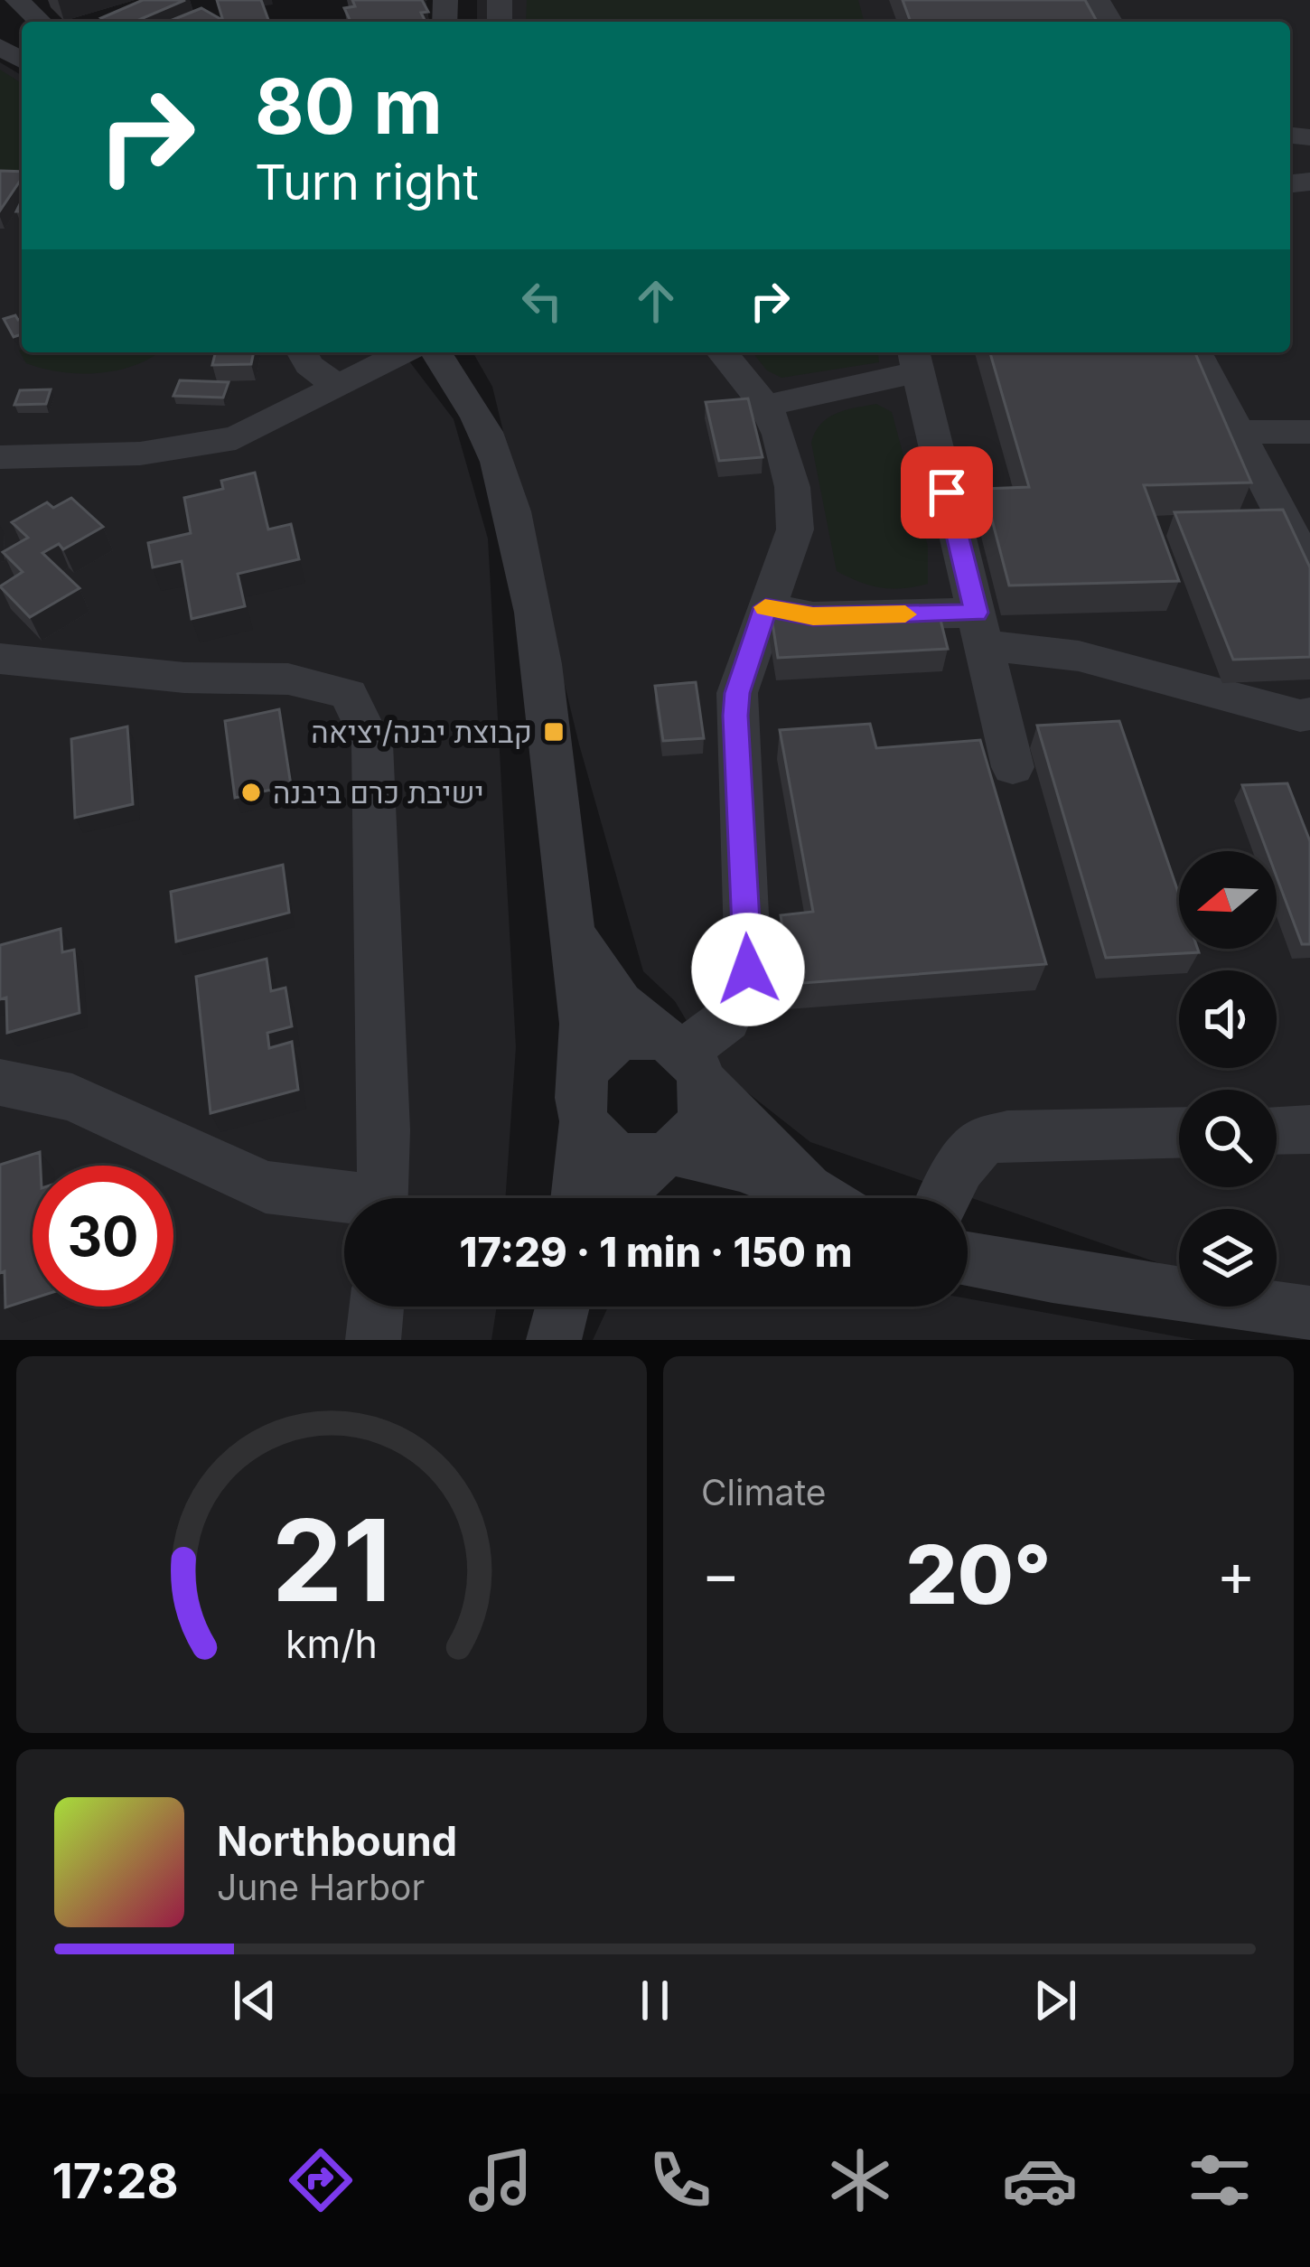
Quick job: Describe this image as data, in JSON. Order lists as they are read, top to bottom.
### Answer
{
  "places": {
    "transit": ["קבוצת יבנה/יציאה"],
    "other": ["ישיבת כרם ביבנה"]
  },
  "north": "left",
  "page": {
    "turn": ["80 m", "Turn right"],
    "limit": "30",
    "trip": "17:29 · 1 min · 150 m",
    "tile": "Climate",
    "heat": ["−", "20°", "+"],
    "song": ["Northbound", "June Harbor"],
    "tabs": "17:28",
    "gauge": ["21", "km/h"]
  }
}
